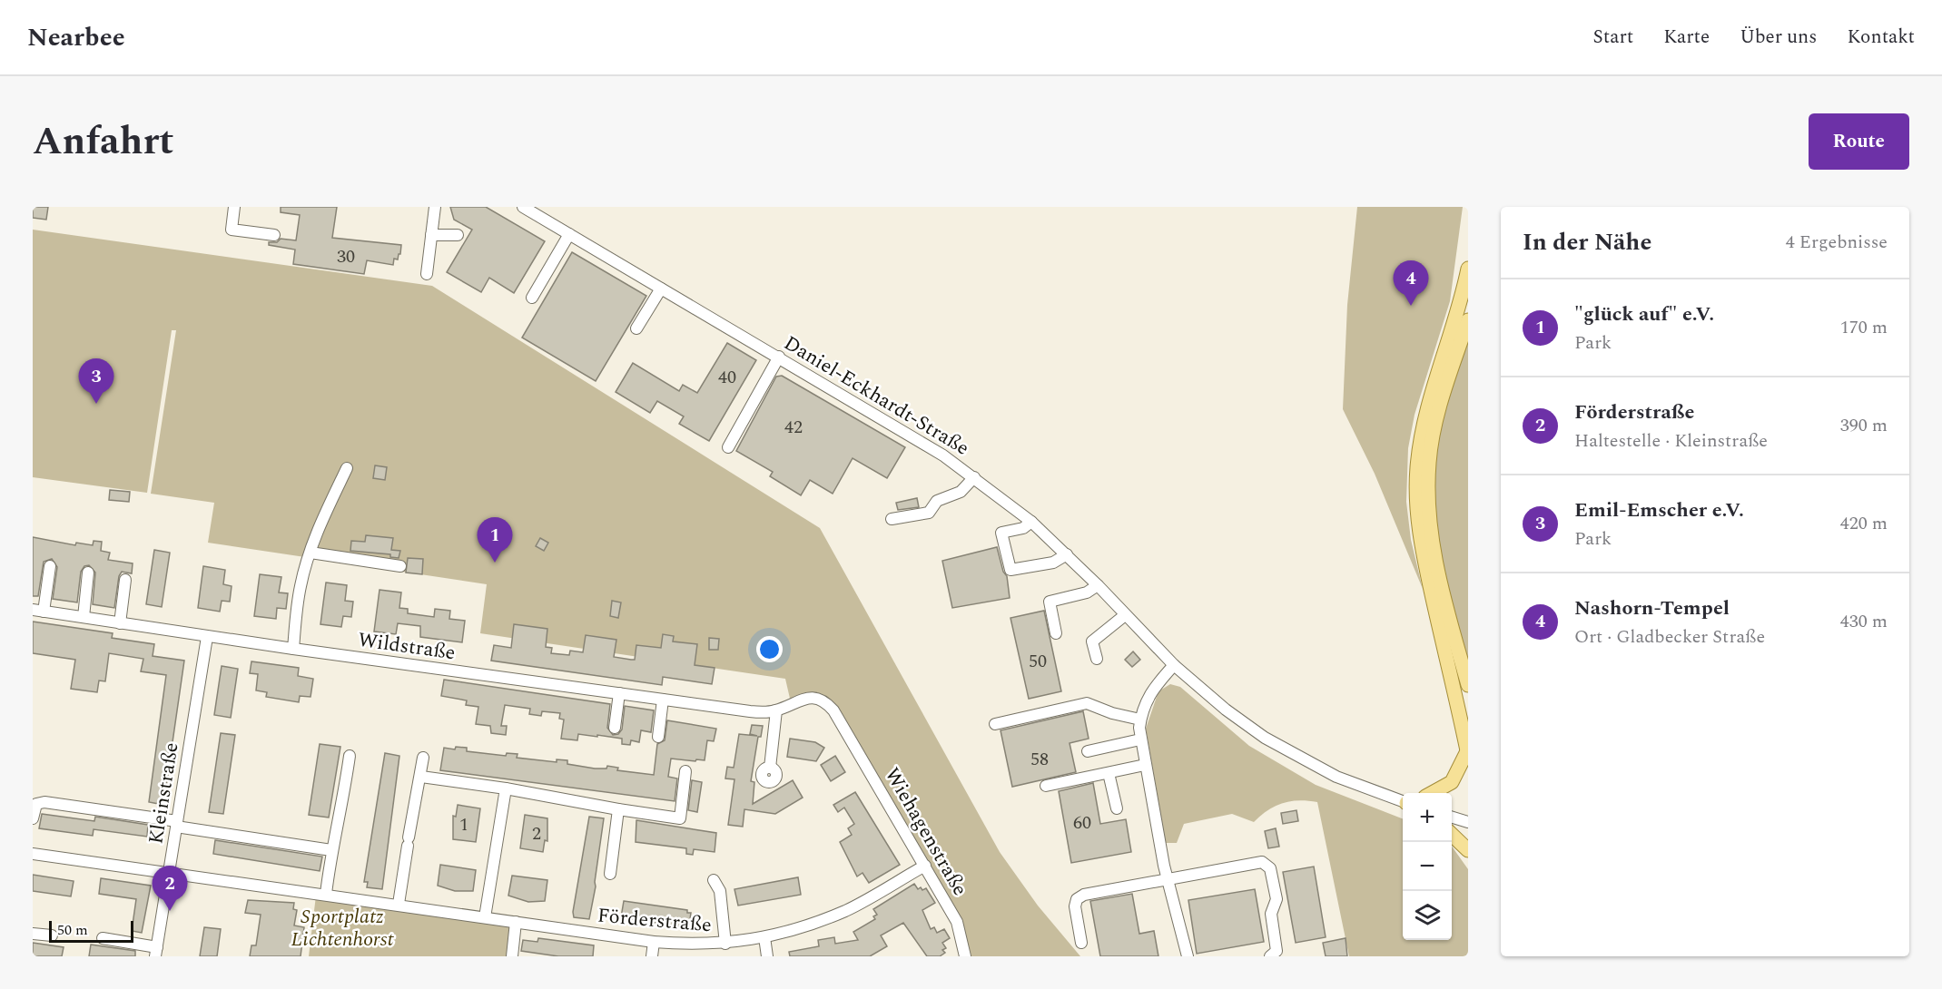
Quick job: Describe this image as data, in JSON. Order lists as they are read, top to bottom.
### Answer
{
  "streets": {
    "street": [
      "Daniel-Eckhardt-Straße",
      "Wildstraße",
      "Kleinstraße",
      "Wiehagenstraße",
      "Förderstraße"
    ]
  },
  "crossings": [
    ["Wildstraße", "Kleinstraße"],
    ["Wildstraße", "Wiehagenstraße"],
    ["Kleinstraße", "Förderstraße"],
    ["Wiehagenstraße", "Förderstraße"]
  ],
  "parks": ["Sportplatz Lichtenhorst"],
  "house_numbers": [
    "30",
    "40",
    "42",
    "50",
    "58",
    "60",
    "1",
    "2"
  ],
  "scale_bar": "50 m",
  "page": {
    "header": "Nearbee",
    "nav": [
      "Start",
      "Karte",
      "Über uns",
      "Kontakt"
    ],
    "title": "Anfahrt",
    "buttons": "Route",
    "heading": ["In der Nähe", "4 Ergebnisse"],
    "pins": [
      "4",
      "3",
      "1",
      "2"
    ],
    "list": [
      {
        "mark": "1",
        "name": "\"glück auf\" e.V.",
        "note": "Park",
        "value": "170 m"
      },
      {
        "mark": "2",
        "name": "Förderstraße",
        "note": "Haltestelle · Kleinstraße",
        "value": "390 m"
      },
      {
        "mark": "3",
        "name": "Emil-Emscher e.V.",
        "note": "Park",
        "value": "420 m"
      },
      {
        "mark": "4",
        "name": "Nashorn-Tempel",
        "note": "Ort · Gladbecker Straße",
        "value": "430 m"
      }
    ],
    "map_buttons": ["+", "−"],
    "scale": "50 m"
  }
}
